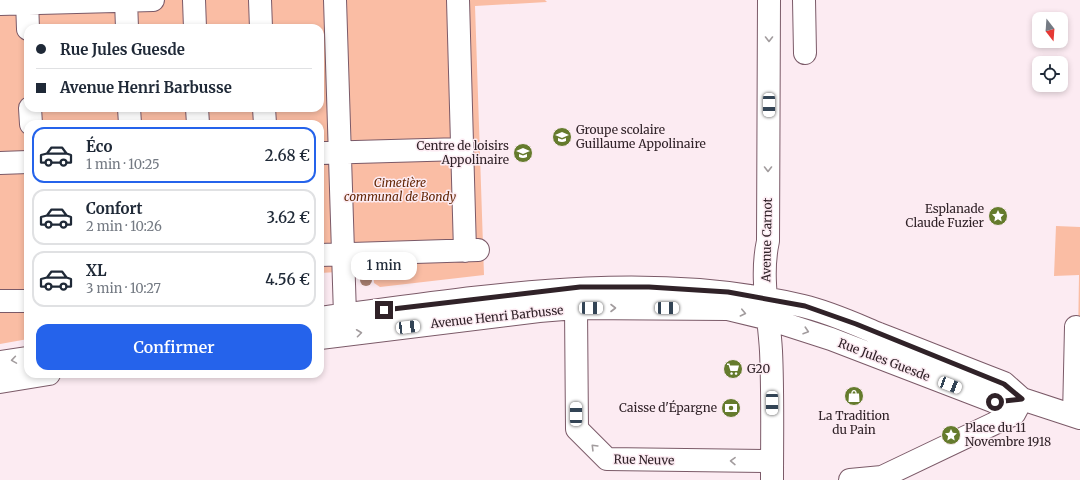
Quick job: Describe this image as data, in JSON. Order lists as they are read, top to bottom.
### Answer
{
  "streets": {
    "street": [
      "Avenue Carnot",
      "Avenue Henri Barbusse",
      "Rue Jules Guesde",
      "Rue Neuve"
    ]
  },
  "crossings": [
    ["Avenue Carnot", "Avenue Henri Barbusse"],
    ["Avenue Carnot", "Rue Jules Guesde"],
    ["Avenue Carnot", "Rue Neuve"],
    ["Avenue Henri Barbusse", "Rue Jules Guesde"],
    ["Avenue Henri Barbusse", "Rue Neuve"]
  ],
  "one_way": ["Avenue Carnot"],
  "parks": ["Cimetière communal de Bondy"],
  "places": {
    "school or university": ["Groupe scolaire Guillaume Appolinaire", "Centre de loisirs Appolinaire"],
    "place": ["Esplanade Claude Fuzier", "Place du 11 Novembre 1918"],
    "supermarket": ["G20"],
    "shop": ["La Tradition du Pain"],
    "bank": ["Caisse d'Épargne"]
  },
  "north": "bottom",
  "page": {
    "banner": ["Rue Jules Guesde", "Avenue Henri Barbusse"],
    "list": [
      {
        "name": "Éco",
        "note": "1 min · 10:25",
        "value": "2.68 €"
      },
      {
        "name": "Confort",
        "note": "2 min · 10:26",
        "value": "3.62 €"
      },
      {
        "name": "XL",
        "note": "3 min · 10:27",
        "value": "4.56 €"
      }
    ],
    "bubble": "1 min",
    "buttons": "Confirmer"
  }
}
